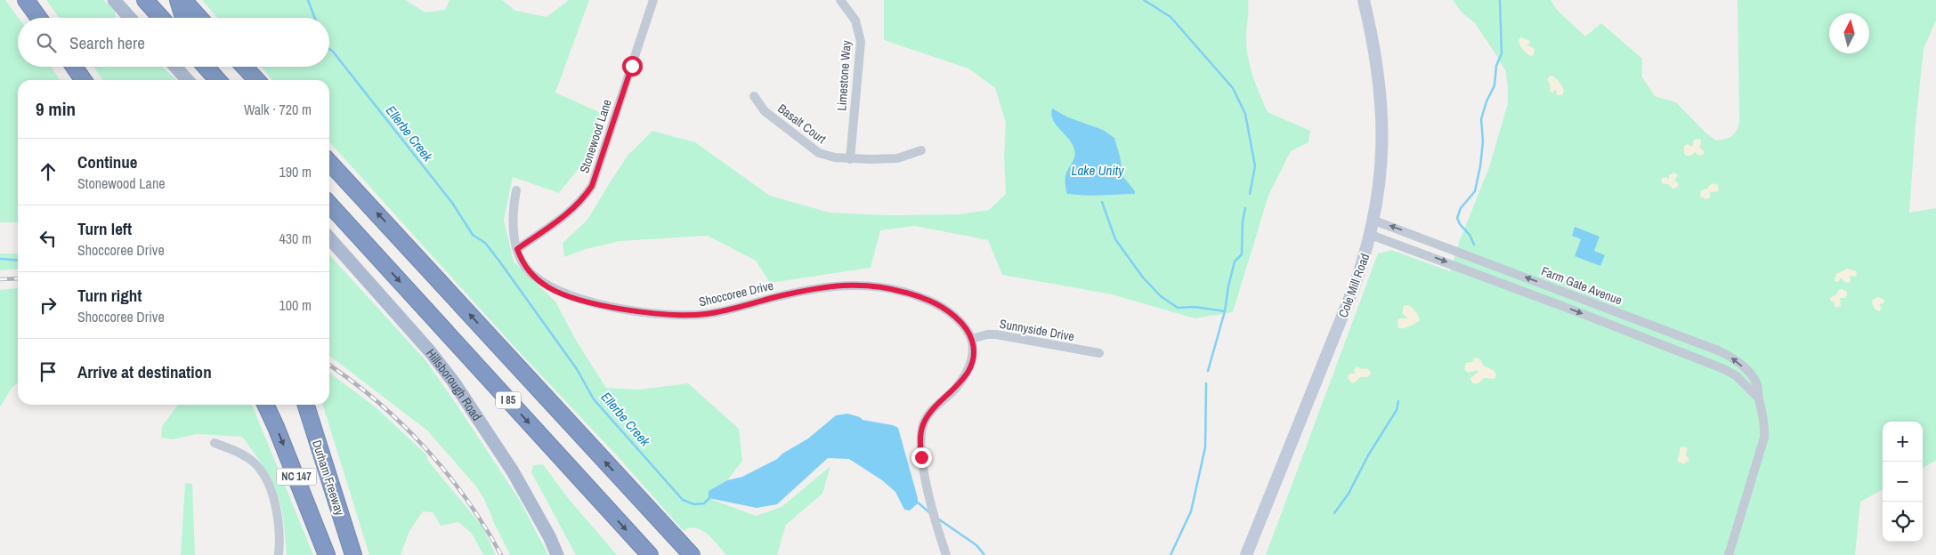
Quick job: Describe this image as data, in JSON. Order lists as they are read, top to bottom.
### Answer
{
  "streets": {
    "highway": ["I 85", "NC 147", "Durham Freeway"],
    "main road": ["Hillsborough Road"],
    "street": [
      "Limestone Way",
      "Basalt Court",
      "Stonewood Lane",
      "Cole Mill Road",
      "Farm Gate Avenue",
      "Shoccoree Drive",
      "Sunnyside Drive"
    ]
  },
  "crossings": [
    ["Limestone Way", "Basalt Court"],
    ["Stonewood Lane", "Shoccoree Drive"],
    ["Cole Mill Road", "Farm Gate Avenue"],
    ["Shoccoree Drive", "Sunnyside Drive"]
  ],
  "water": ["Ellerbe Creek", "Lake Unity"],
  "north": "top",
  "page": {
    "search": "Search here",
    "heading": ["9 min", "Walk · 720 m"],
    "list": [
      ["Continue", "Stonewood Lane", "190 m"],
      ["Turn left", "Shoccoree Drive", "430 m"],
      ["Turn right", "Shoccoree Drive", "100 m"],
      "Arrive at destination"
    ],
    "map_buttons": ["+", "−"]
  }
}
